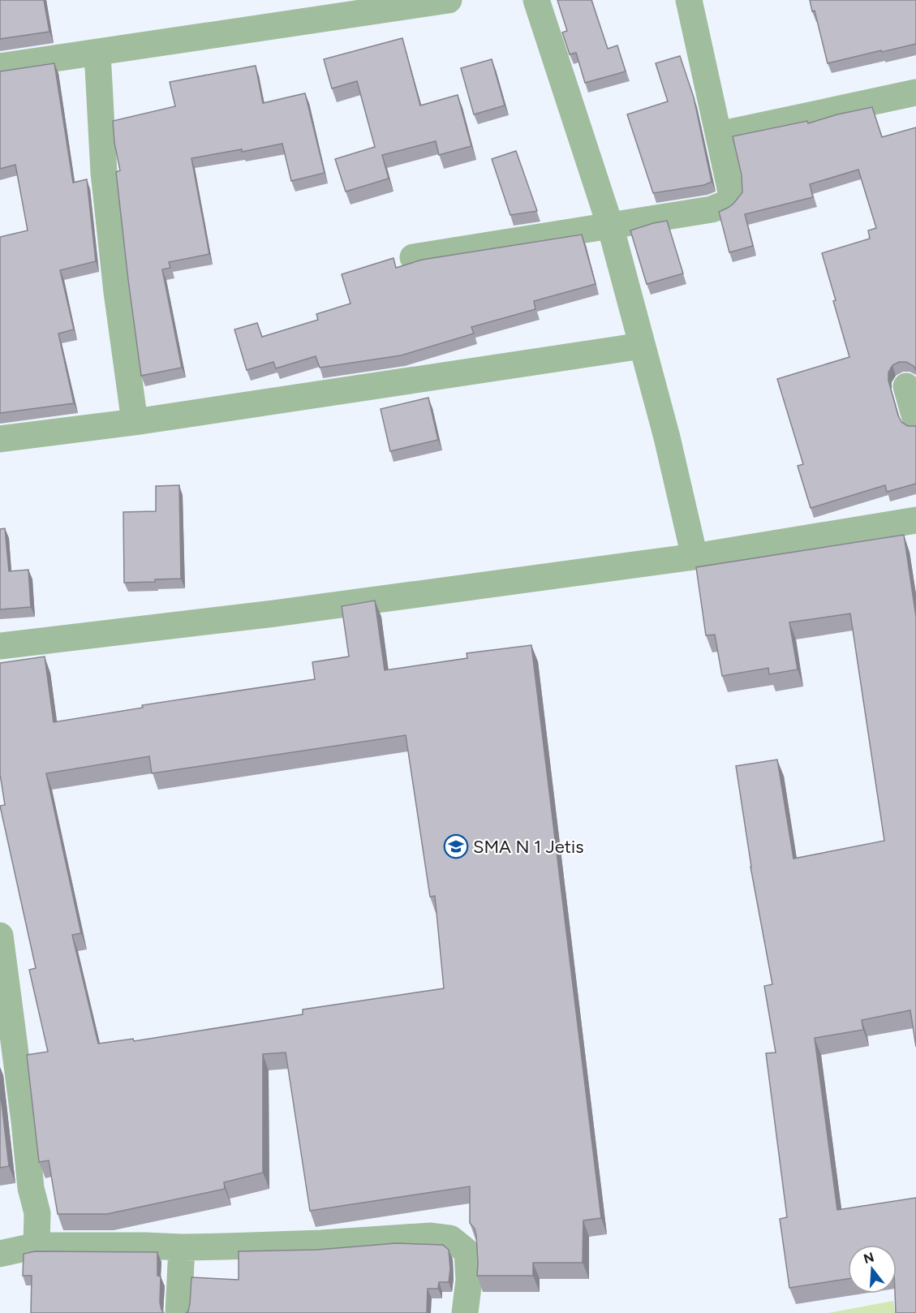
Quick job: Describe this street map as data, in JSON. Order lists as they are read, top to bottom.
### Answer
{
  "places": {
    "school or university": ["SMA N 1 Jetis"]
  },
  "north": "top"
}
